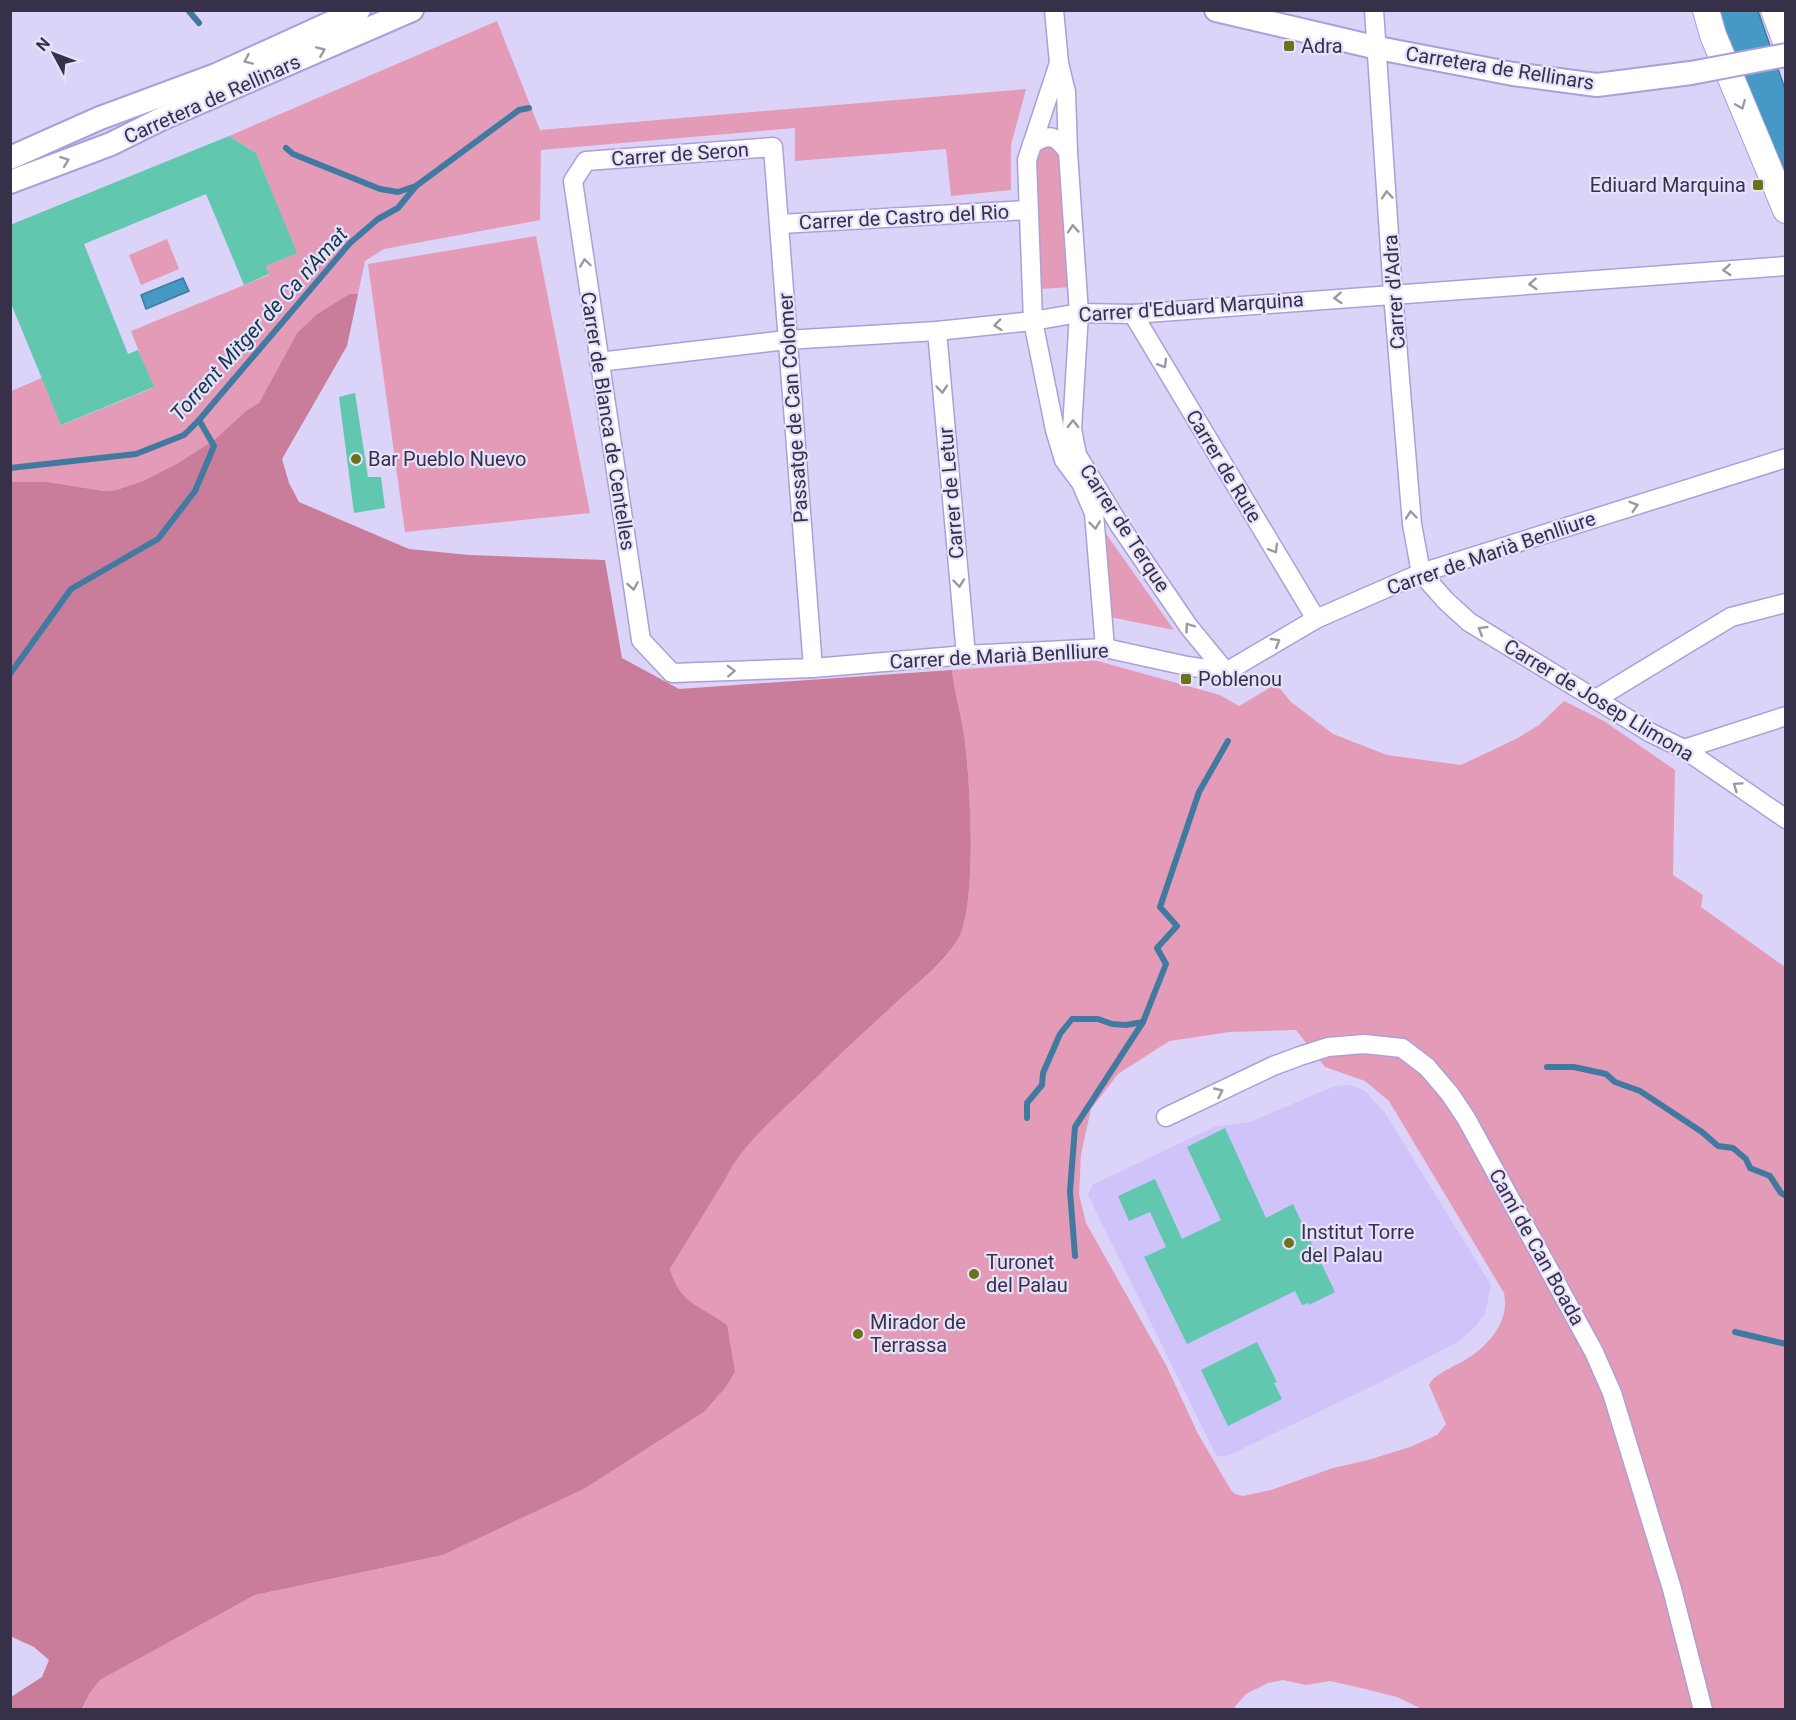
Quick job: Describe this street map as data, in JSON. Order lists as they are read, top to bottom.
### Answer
{
  "streets": {
    "street": [
      "Carretera de Rellinars",
      "Carrer de Seron",
      "Carrer de Castro del Rio",
      "Carrer d'Adra",
      "Carrer d'Eduard Marquina",
      "Passatge de Can Colomer",
      "Carrer de Blanca de Centelles",
      "Carrer de Rute",
      "Carrer de Letur",
      "Carrer de Terque",
      "Carrer de Marià Benlliure",
      "Carrer de Josep Llimona",
      "Camí de Can Boada"
    ]
  },
  "crossings": [
    ["Carretera de Rellinars", "Carrer d'Adra"],
    ["Carrer de Seron", "Passatge de Can Colomer"],
    ["Carrer de Seron", "Carrer de Blanca de Centelles"],
    ["Carrer de Castro del Rio", "Passatge de Can Colomer"],
    ["Carrer de Castro del Rio", "Carrer de Terque"],
    ["Carrer d'Adra", "Carrer d'Eduard Marquina"],
    ["Carrer d'Adra", "Carrer de Marià Benlliure"],
    ["Carrer d'Adra", "Carrer de Josep Llimona"],
    ["Carrer d'Eduard Marquina", "Passatge de Can Colomer"],
    ["Carrer d'Eduard Marquina", "Carrer de Blanca de Centelles"],
    ["Carrer d'Eduard Marquina", "Carrer de Rute"],
    ["Carrer d'Eduard Marquina", "Carrer de Letur"],
    ["Carrer d'Eduard Marquina", "Carrer de Terque"],
    ["Passatge de Can Colomer", "Carrer de Marià Benlliure"],
    ["Carrer de Blanca de Centelles", "Carrer de Marià Benlliure"],
    ["Carrer de Rute", "Carrer de Marià Benlliure"],
    ["Carrer de Letur", "Carrer de Marià Benlliure"],
    ["Carrer de Terque", "Carrer de Marià Benlliure"],
    ["Carrer de Marià Benlliure", "Carrer de Josep Llimona"]
  ],
  "one_way": [
    "Carrer d'Adra",
    "Carrer d'Eduard Marquina",
    "Carrer de Rute",
    "Carrer de Letur",
    "Carrer de Marià Benlliure",
    "Carrer de Josep Llimona",
    "Camí de Can Boada"
  ],
  "water": ["Torrent Mitger de Ca n'Amat"],
  "places": {
    "transit": ["Adra", "Ediuard Marquina", "Poblenou"],
    "other": [
      "Bar Pueblo Nuevo",
      "Institut Torre del Palau",
      "Turonet del Palau",
      "Mirador de Terrassa"
    ]
  },
  "north": "top left"
}
